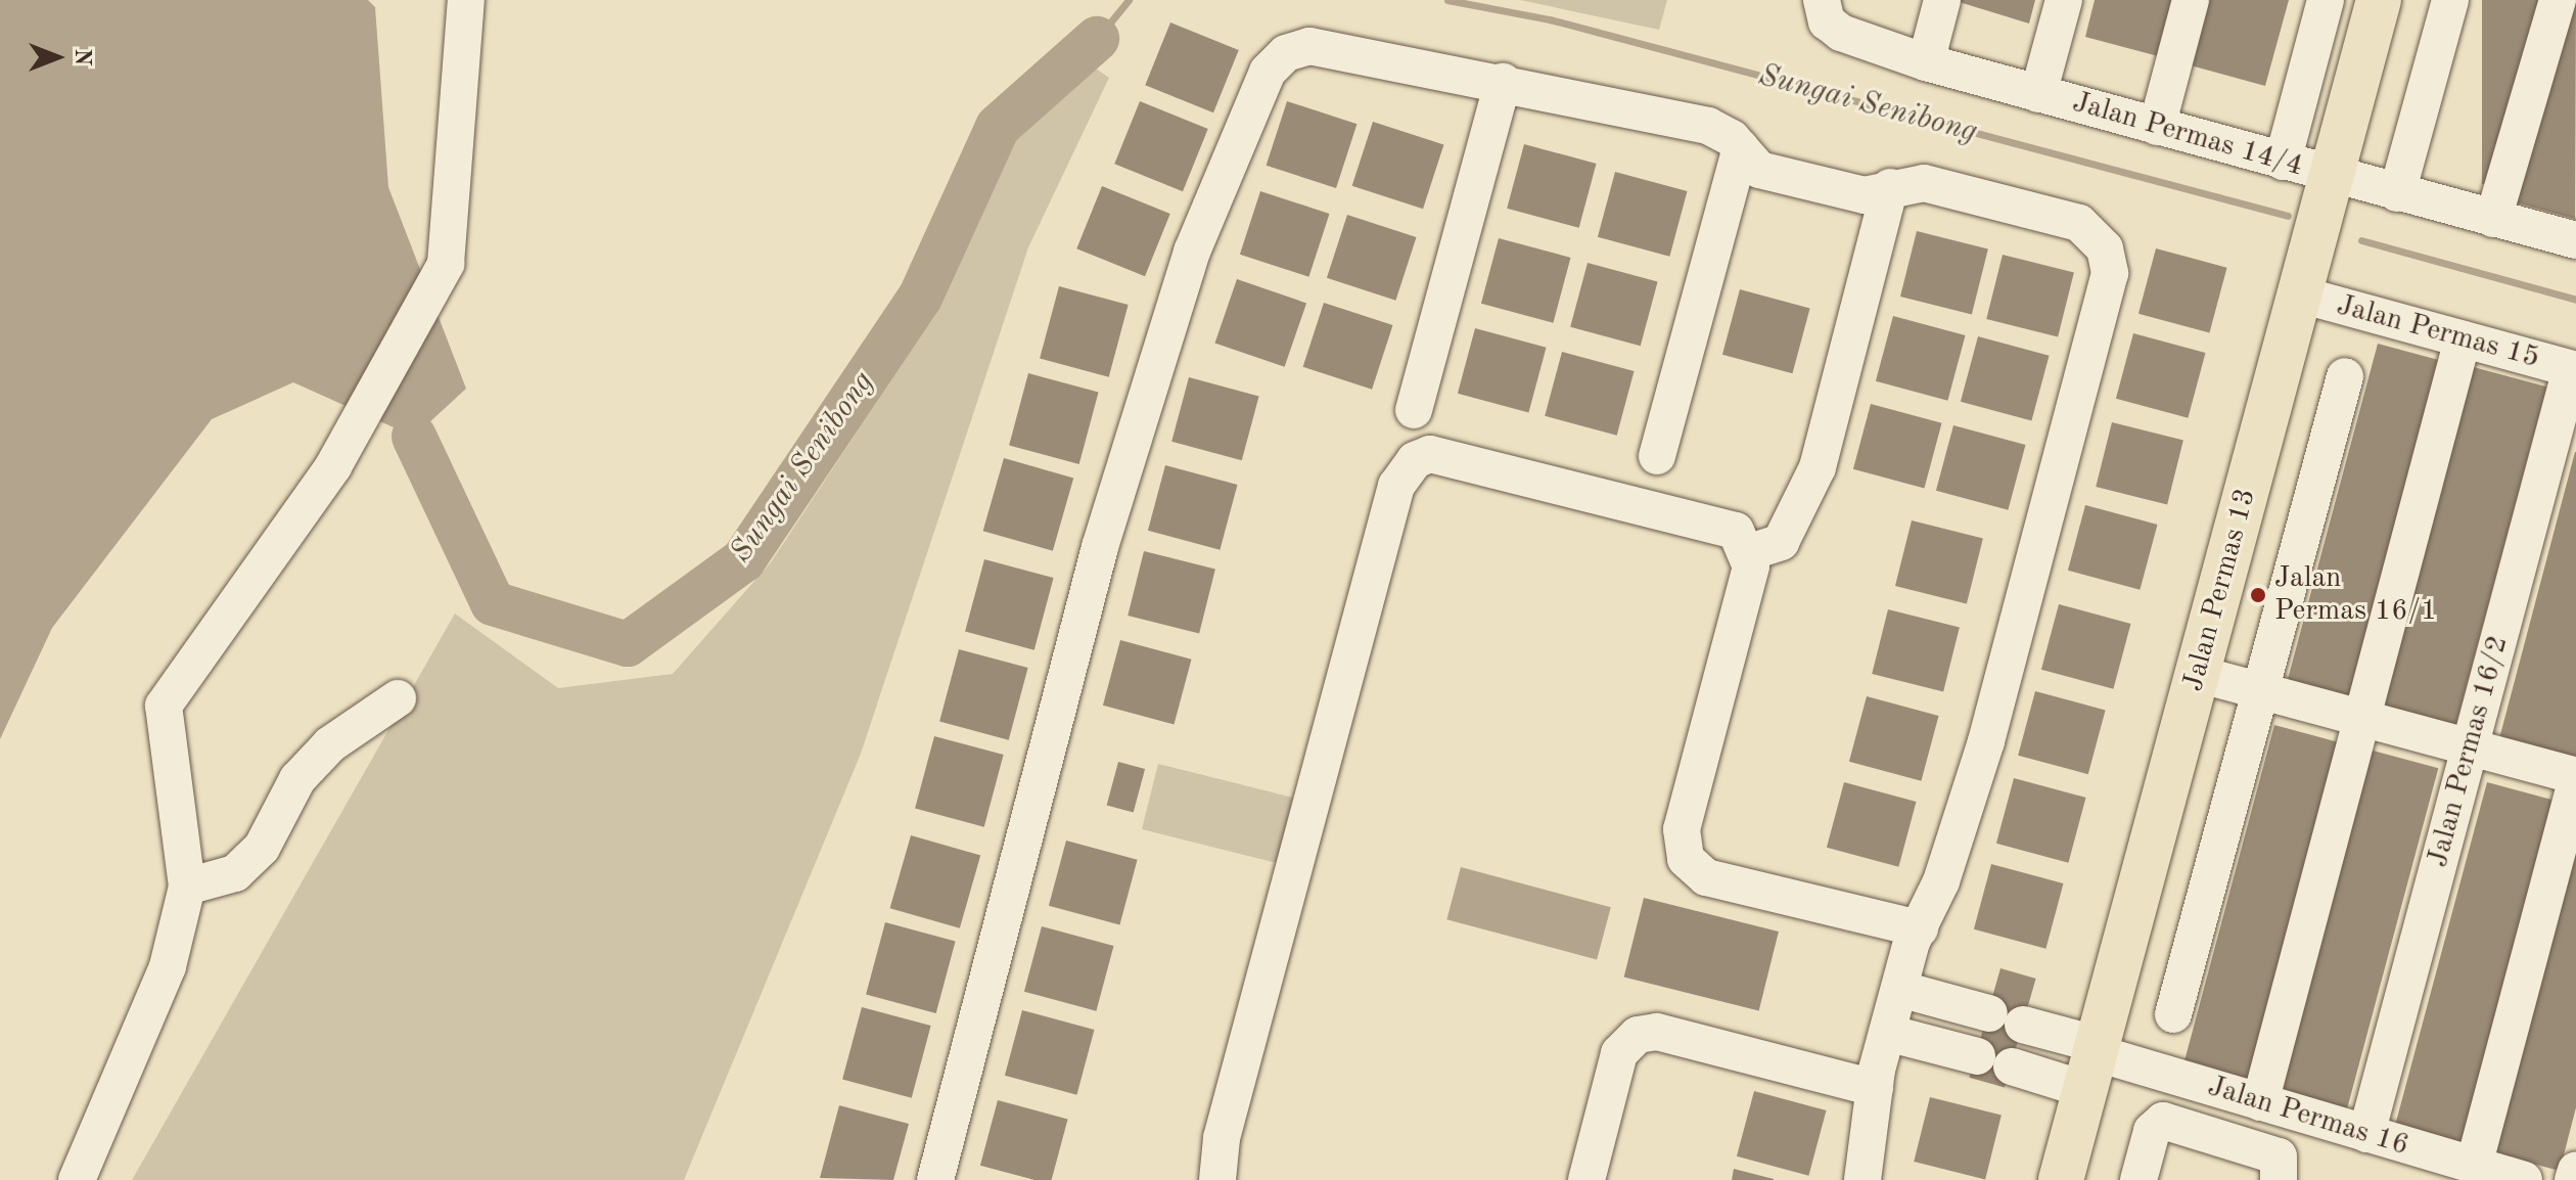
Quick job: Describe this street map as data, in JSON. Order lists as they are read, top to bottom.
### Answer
{
  "streets": {
    "main road": ["Jalan Permas 13"],
    "street": [
      "Jalan Permas 14/4",
      "Jalan Permas 15",
      "Jalan Permas 16/2",
      "Jalan Permas 16"
    ]
  },
  "crossings": [
    ["Jalan Permas 14/4", "Jalan Permas 13"],
    ["Jalan Permas 15", "Jalan Permas 13"],
    ["Jalan Permas 15", "Jalan Permas 16/2"],
    ["Jalan Permas 13", "Jalan Permas 16"],
    ["Jalan Permas 16/2", "Jalan Permas 16"]
  ],
  "water": ["Sungai Senibong"],
  "places": ["Jalan Permas 16/1"],
  "north": "right"
}
